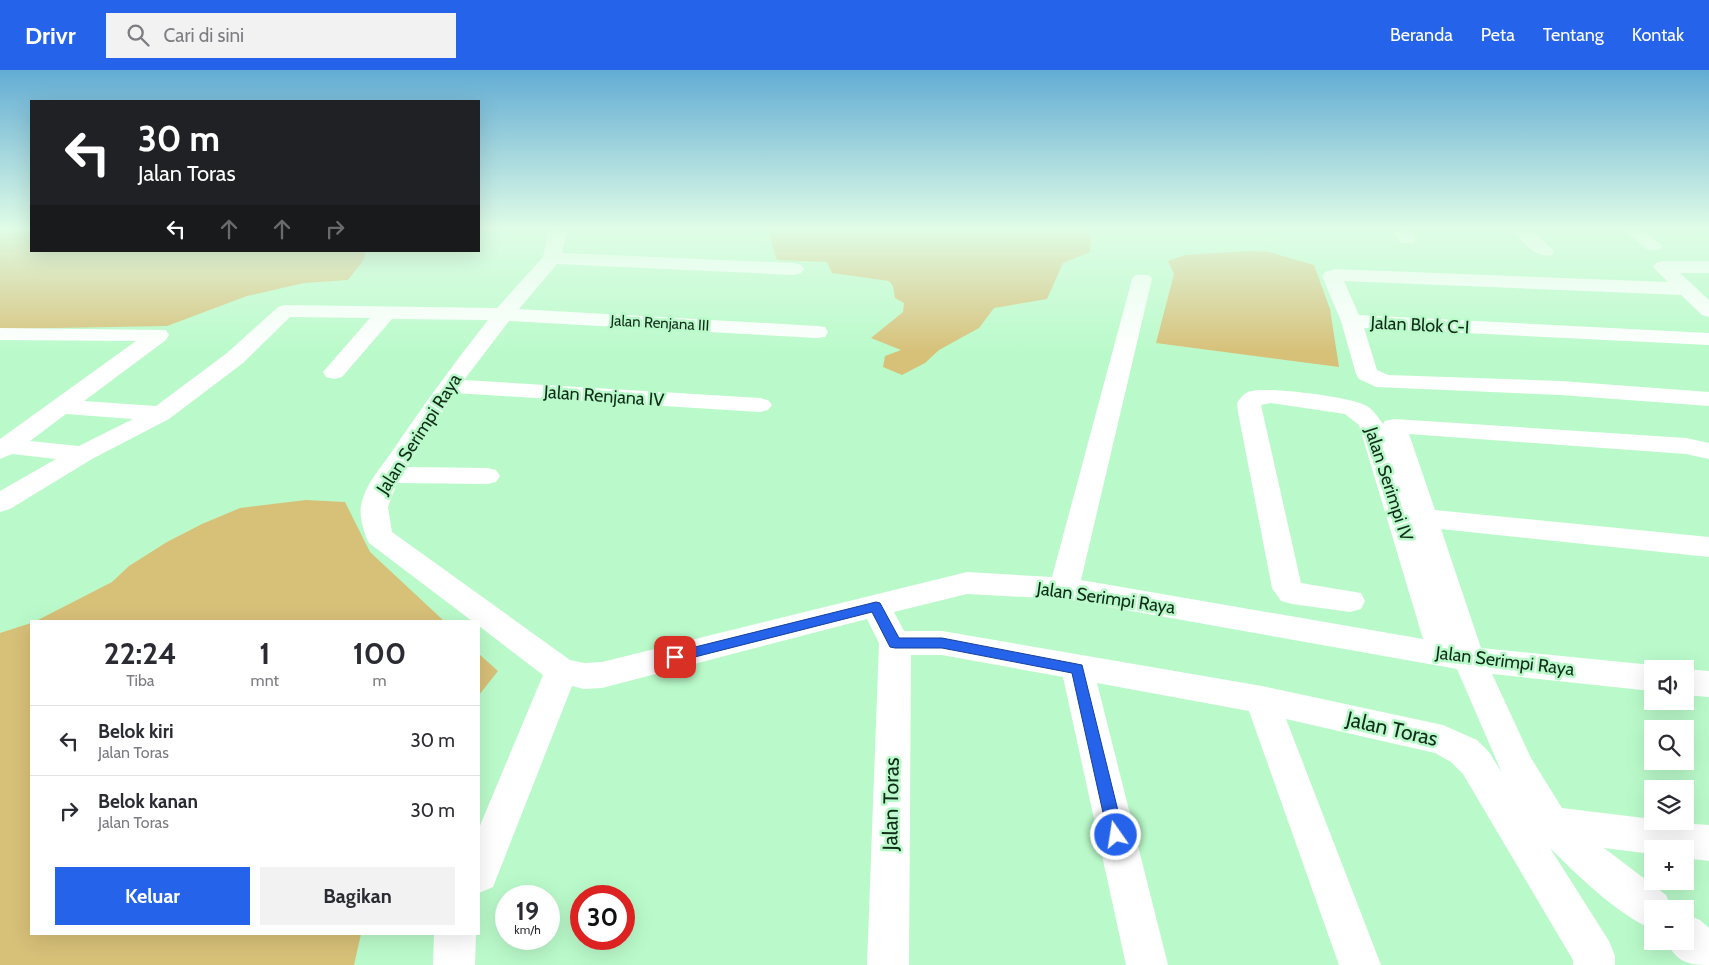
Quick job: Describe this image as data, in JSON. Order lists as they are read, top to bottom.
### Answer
{
  "streets": {
    "street": [
      "Jalan Renjana III",
      "Jalan Blok C-I",
      "Jalan Renjana IV",
      "Jalan Serimpi Raya",
      "Jalan Serimpi IV",
      "Jalan Toras"
    ]
  },
  "crossings": [
    ["Jalan Renjana III", "Jalan Serimpi Raya"],
    ["Jalan Renjana IV", "Jalan Serimpi Raya"],
    ["Jalan Serimpi Raya", "Jalan Serimpi IV"],
    ["Jalan Serimpi Raya", "Jalan Toras"]
  ],
  "page": {
    "header": "Drivr",
    "search": "Cari di sini",
    "nav": [
      "Beranda",
      "Peta",
      "Tentang",
      "Kontak"
    ],
    "turn": ["30 m", "Jalan Toras"],
    "eta": [
      "22:24",
      "Tiba",
      "1",
      "mnt",
      "100",
      "m"
    ],
    "map_buttons": ["+", "−"],
    "list": [
      {
        "name": "Belok kiri",
        "note": "Jalan Toras",
        "value": "30 m"
      },
      {
        "name": "Belok kanan",
        "note": "Jalan Toras",
        "value": "30 m"
      }
    ],
    "buttons": ["Keluar", "Bagikan"],
    "speed": "19 km/h",
    "limit": "30"
  }
}
